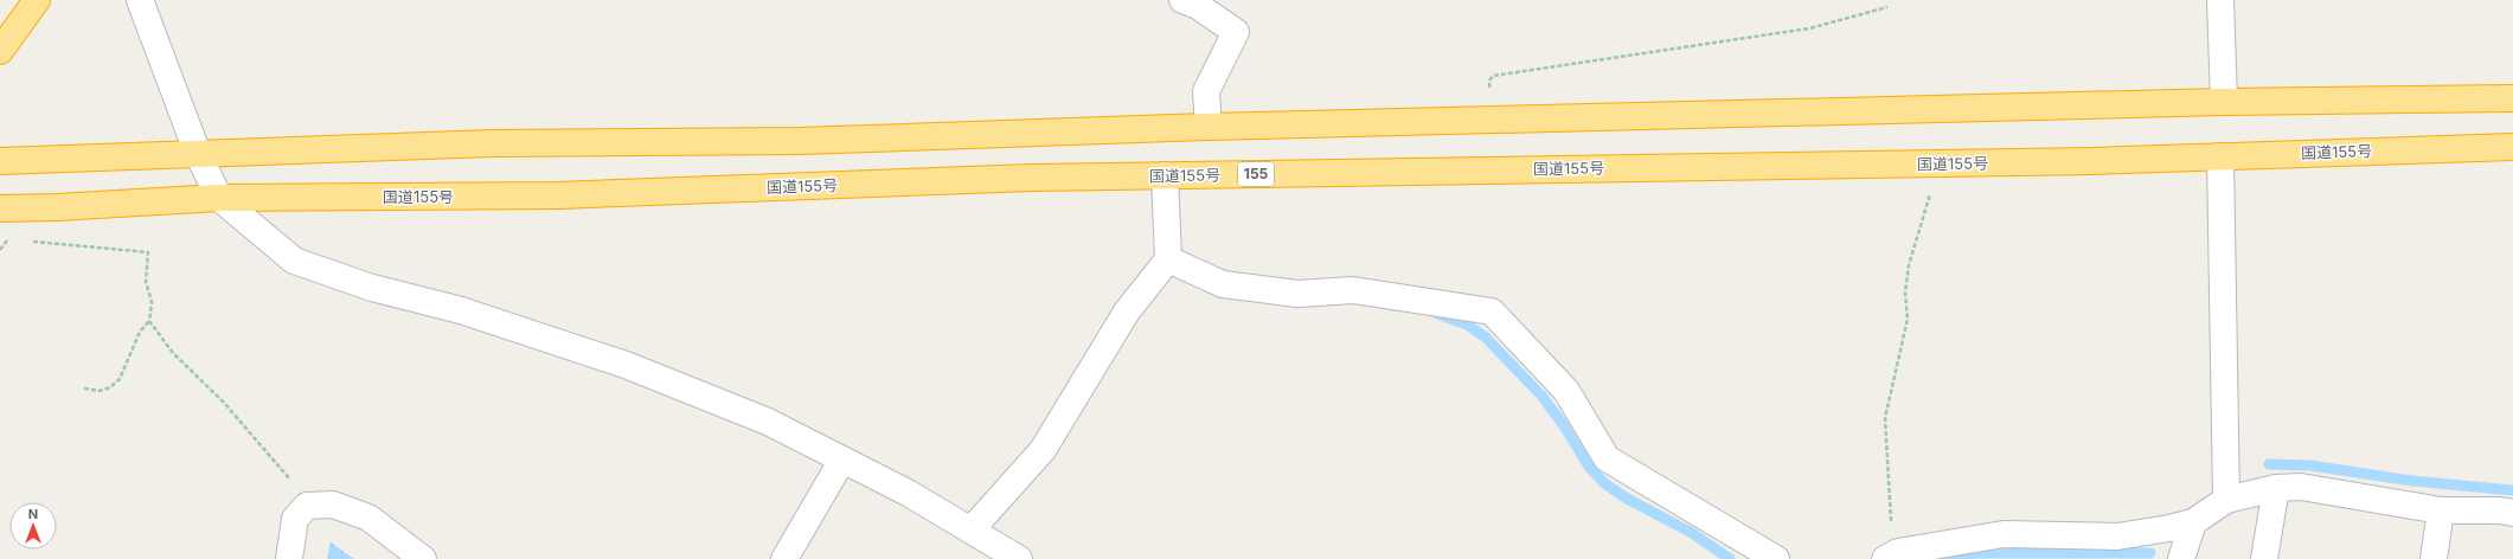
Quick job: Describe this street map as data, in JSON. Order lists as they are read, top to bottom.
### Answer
{
  "streets": {
    "highway": ["国道155号", "155"]
  },
  "north": "top"
}
